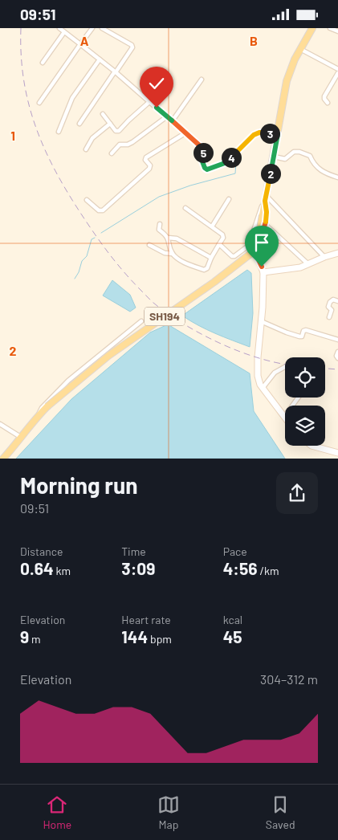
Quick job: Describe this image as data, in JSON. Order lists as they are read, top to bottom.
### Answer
{
  "streets": {
    "main road": ["SH194"]
  },
  "page": {
    "status": "09:51",
    "pins": [
      "3",
      "5",
      "4",
      "2"
    ],
    "heading": ["Morning run", "09:51"],
    "stats": [
      ["Distance", "0.64 km"],
      ["Time", "3:09"],
      ["Pace", "4:56 /km"],
      ["Elevation", "9 m"],
      ["Heart rate", "144 bpm"],
      ["kcal", "45"]
    ],
    "chart": ["Elevation", "304–312 m"],
    "tabs": ["Home", "Map", "Saved"]
  },
  "grid": {
    "columns": ["A", "B"],
    "rows": ["1", "2"]
  }
}
